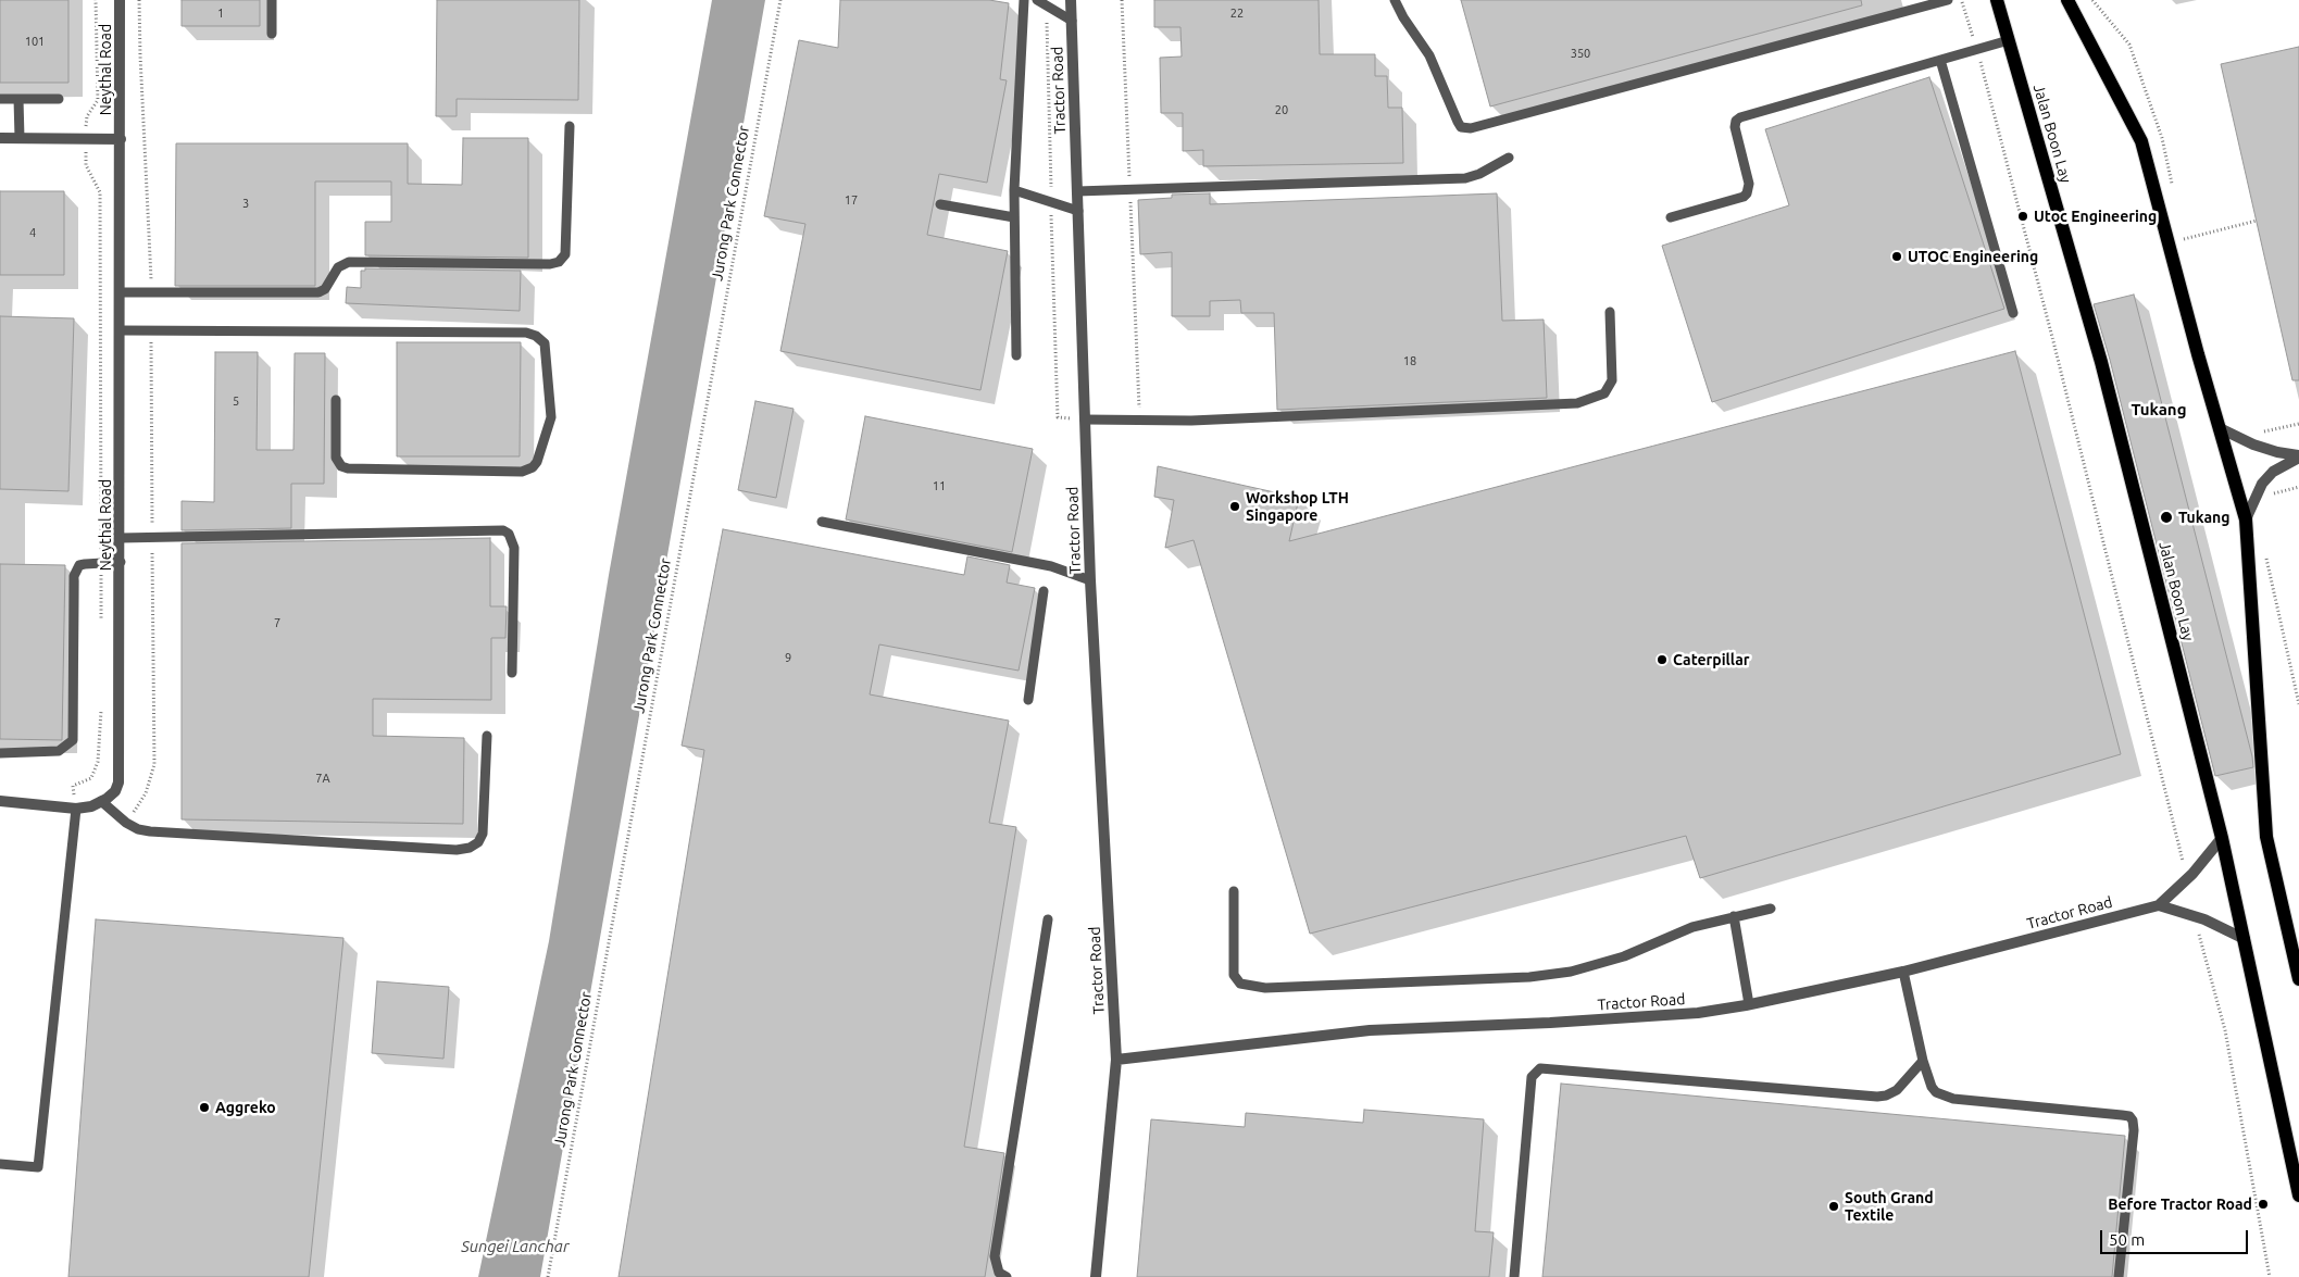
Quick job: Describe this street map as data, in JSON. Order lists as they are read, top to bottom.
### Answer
{
  "streets": {
    "main road": ["Jalan Boon Lay"],
    "street": ["Neythal Road", "Tractor Road"],
    "path": ["Jurong Park Connector"]
  },
  "crossings": [
    ["Tractor Road", "Jalan Boon Lay"]
  ],
  "districts": ["Tukang"],
  "water": ["Sungei Lanchar"],
  "places": [
    "Utoc Engineering",
    "UTOC Engineering",
    "Workshop LTH Singapore",
    "Tukang",
    "Caterpillar",
    "Aggreko",
    "Before Tractor Road",
    "South Grand Textile"
  ],
  "house_numbers": [
    "1",
    "22",
    "101",
    "350",
    "20",
    "17",
    "3",
    "4",
    "18",
    "5",
    "11",
    "7",
    "9",
    "7A"
  ],
  "scale_bar": "50 m"
}
